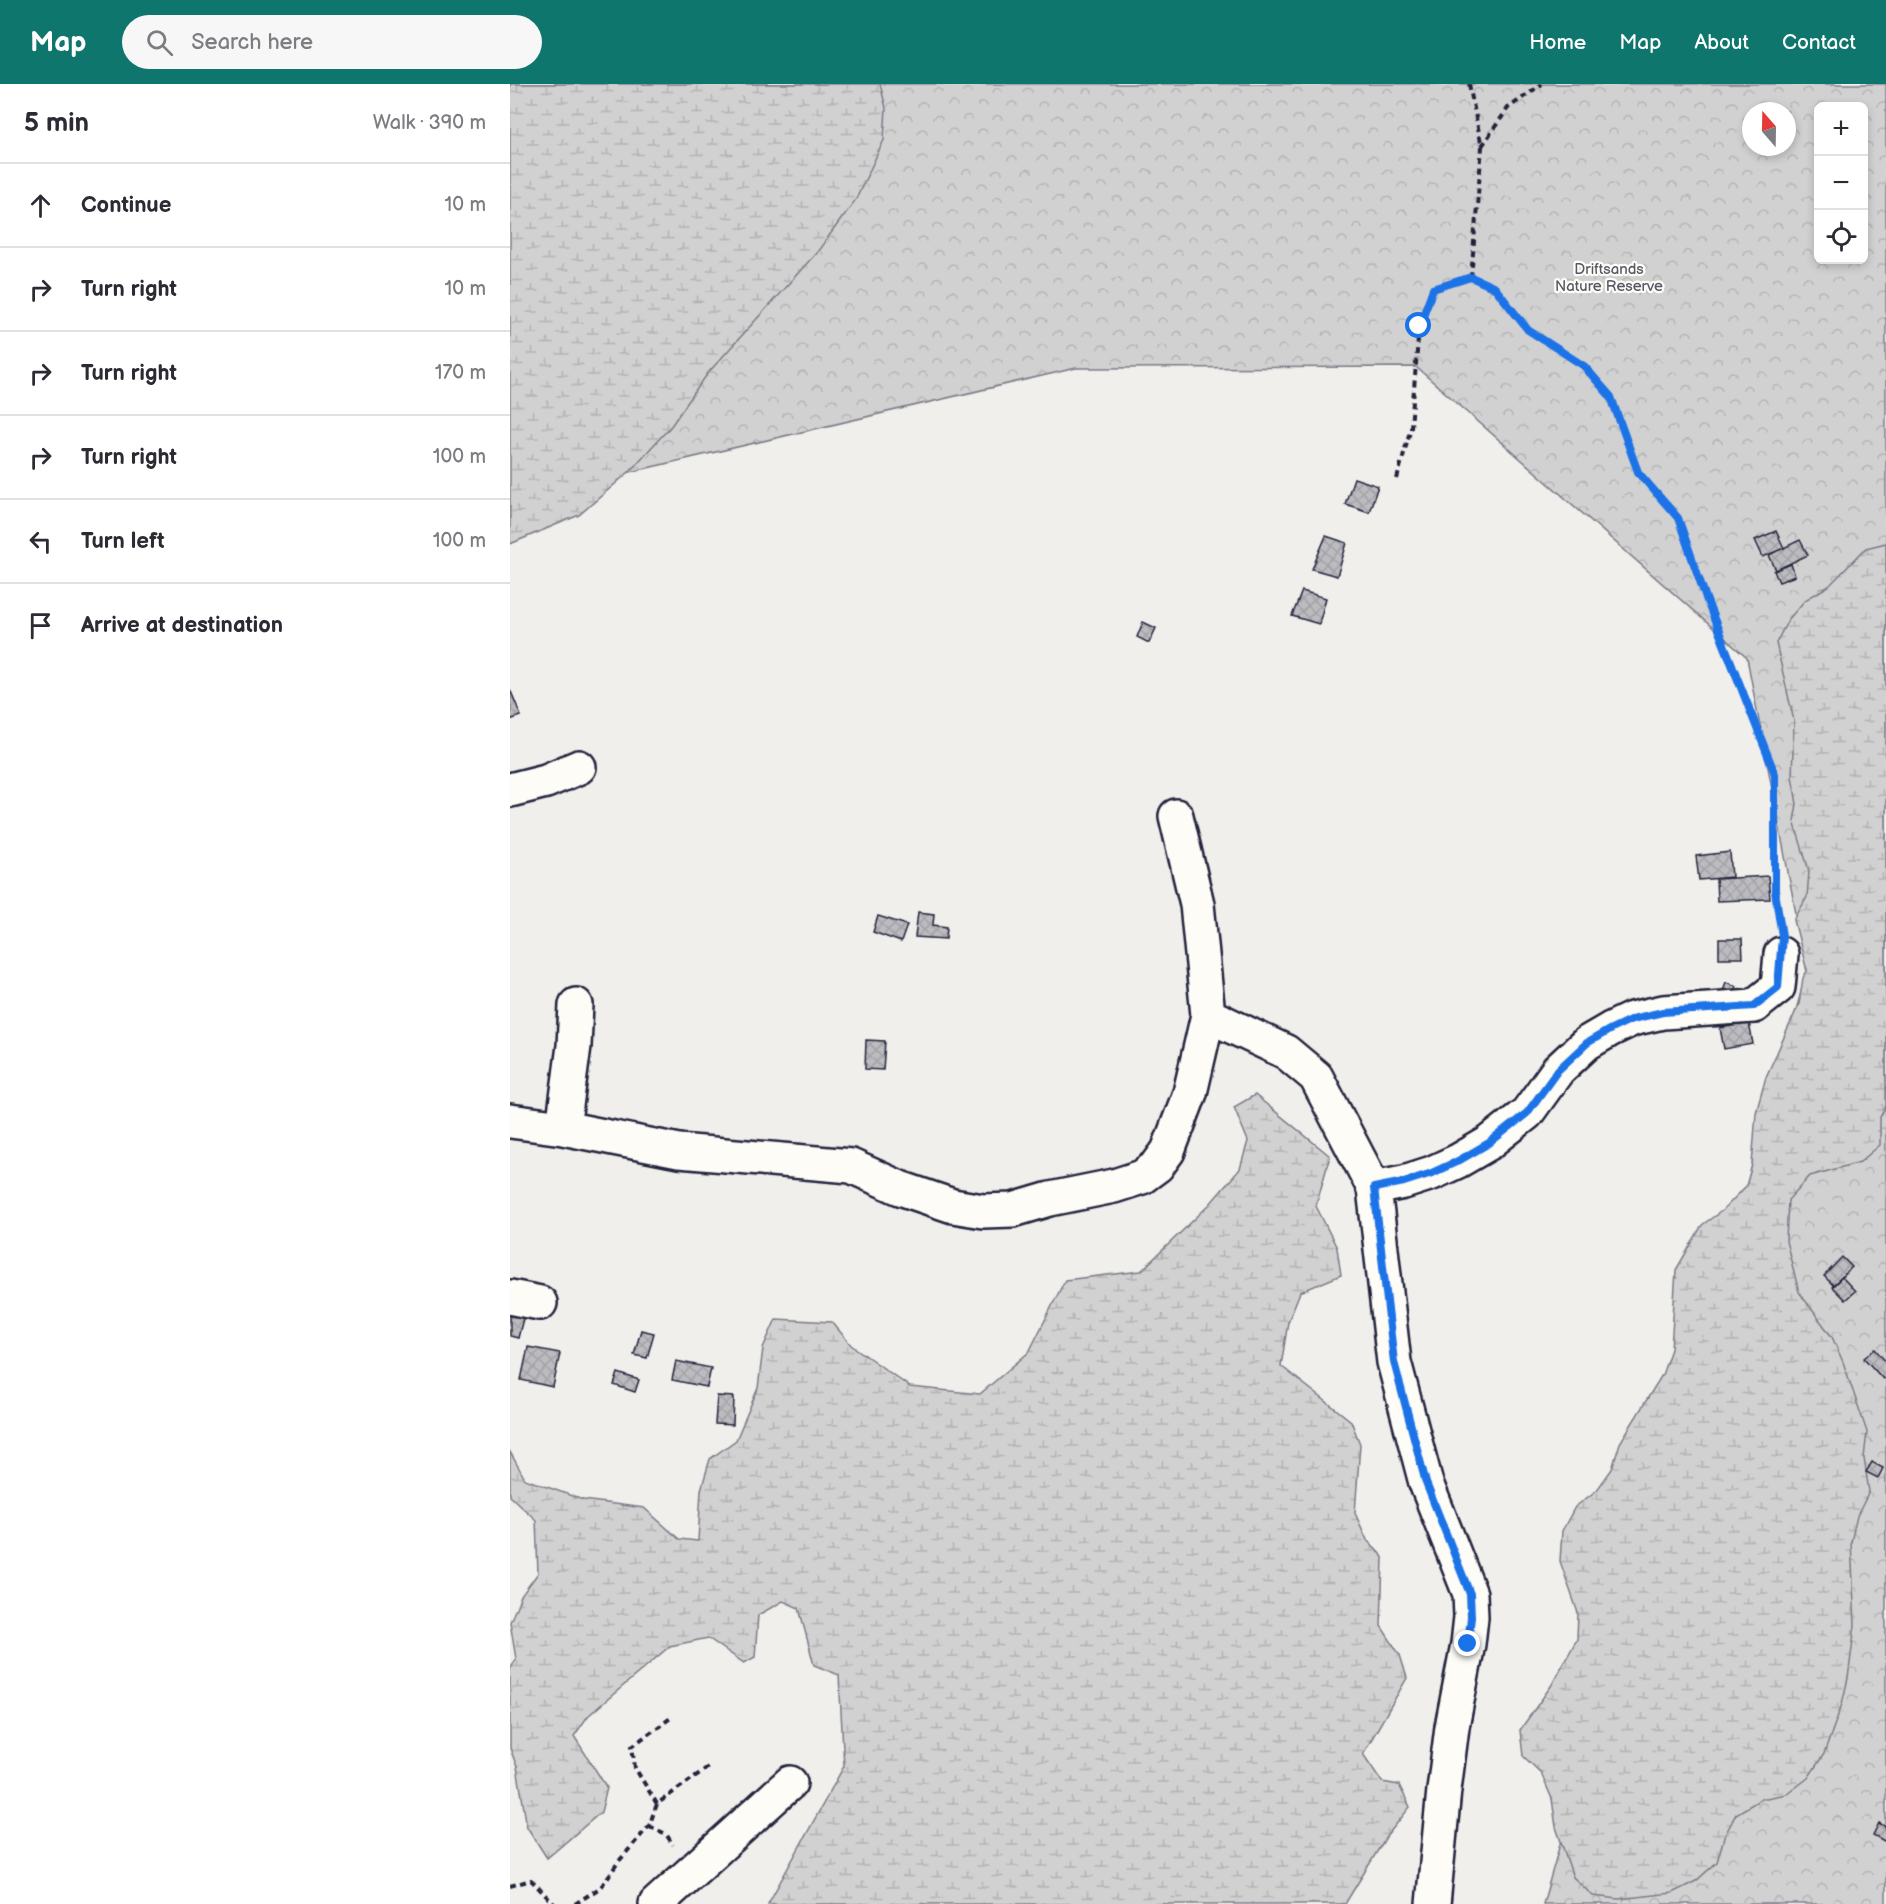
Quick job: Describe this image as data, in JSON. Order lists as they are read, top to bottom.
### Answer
{
  "parks": ["Driftsands Nature Reserve"],
  "north": "top",
  "page": {
    "header": "Map",
    "search": "Search here",
    "nav": [
      "Home",
      "Map",
      "About",
      "Contact"
    ],
    "heading": ["5 min", "Walk · 390 m"],
    "map_buttons": ["+", "−"],
    "list": [
      ["Continue", "10 m"],
      ["Turn right", "10 m"],
      ["Turn right", "170 m"],
      ["Turn right", "100 m"],
      ["Turn left", "100 m"],
      "Arrive at destination"
    ]
  }
}
